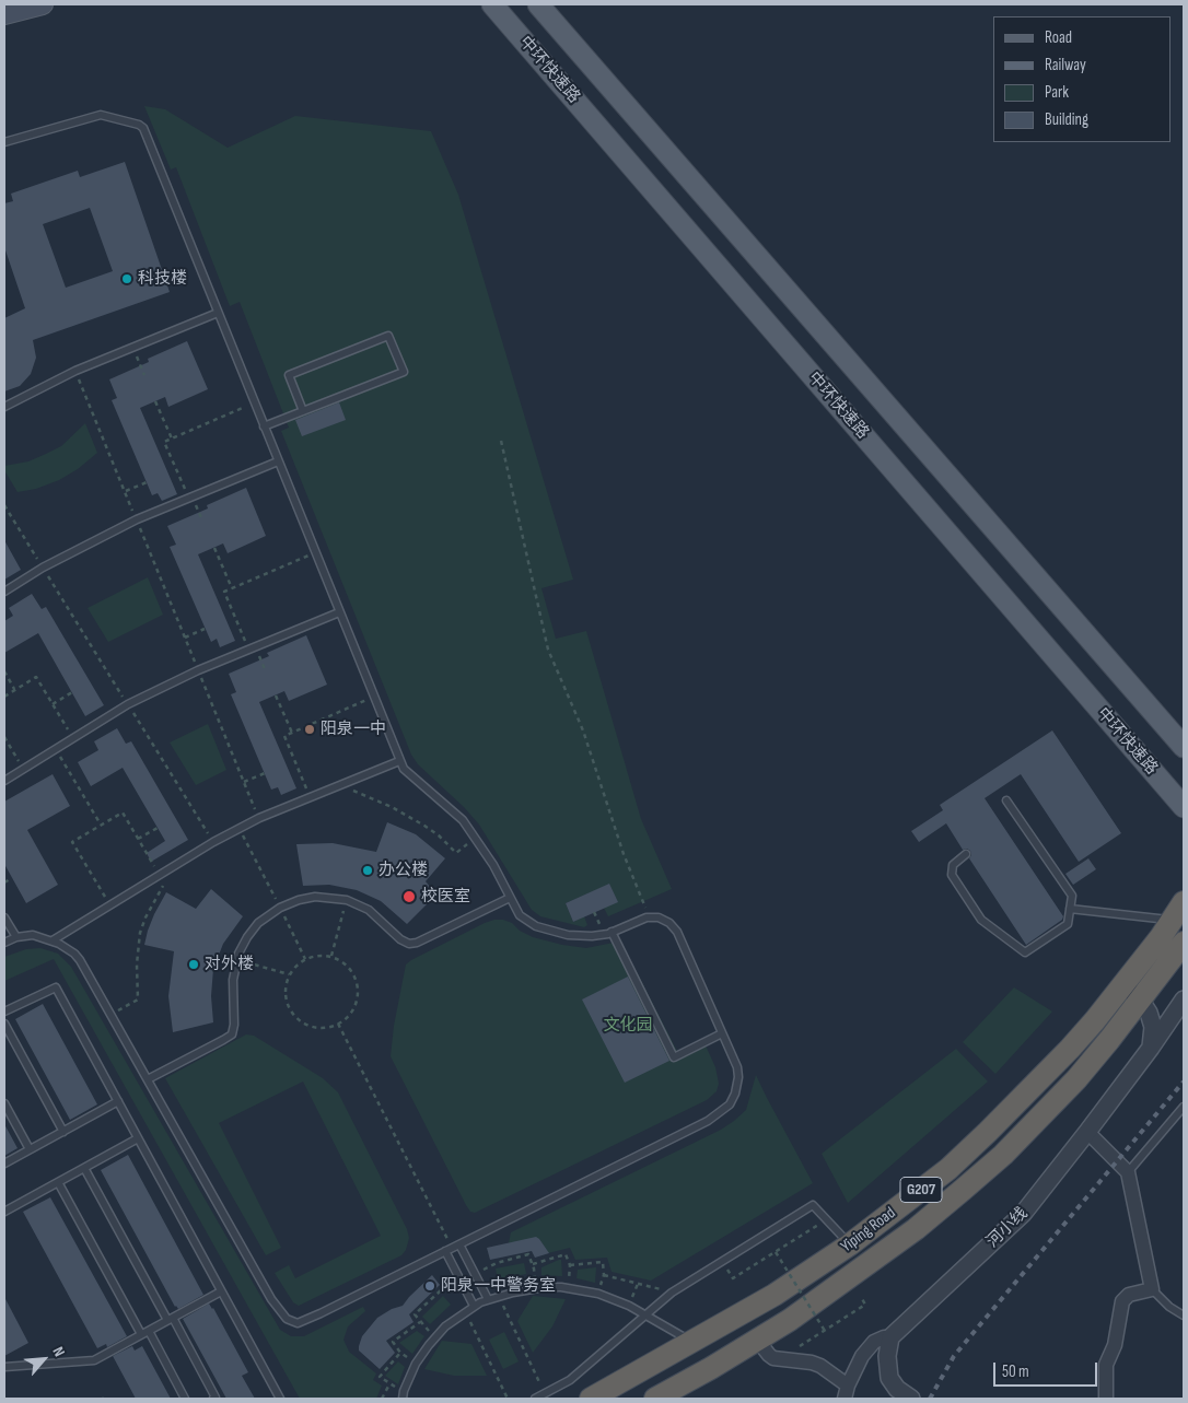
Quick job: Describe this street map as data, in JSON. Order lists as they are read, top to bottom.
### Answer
{
  "streets": {
    "highway": ["G207", "Yiping Road"],
    "main road": ["中环快速路"],
    "street": ["河小线"]
  },
  "parks": ["文化园"],
  "places": [
    "科技楼",
    "阳泉一中",
    "办公楼",
    "校医室",
    "对外楼",
    "阳泉一中警务室"
  ],
  "legend": [
    "Road",
    "Railway",
    "Park",
    "Building"
  ],
  "scale_bar": "50 m",
  "north": "top right"
}
